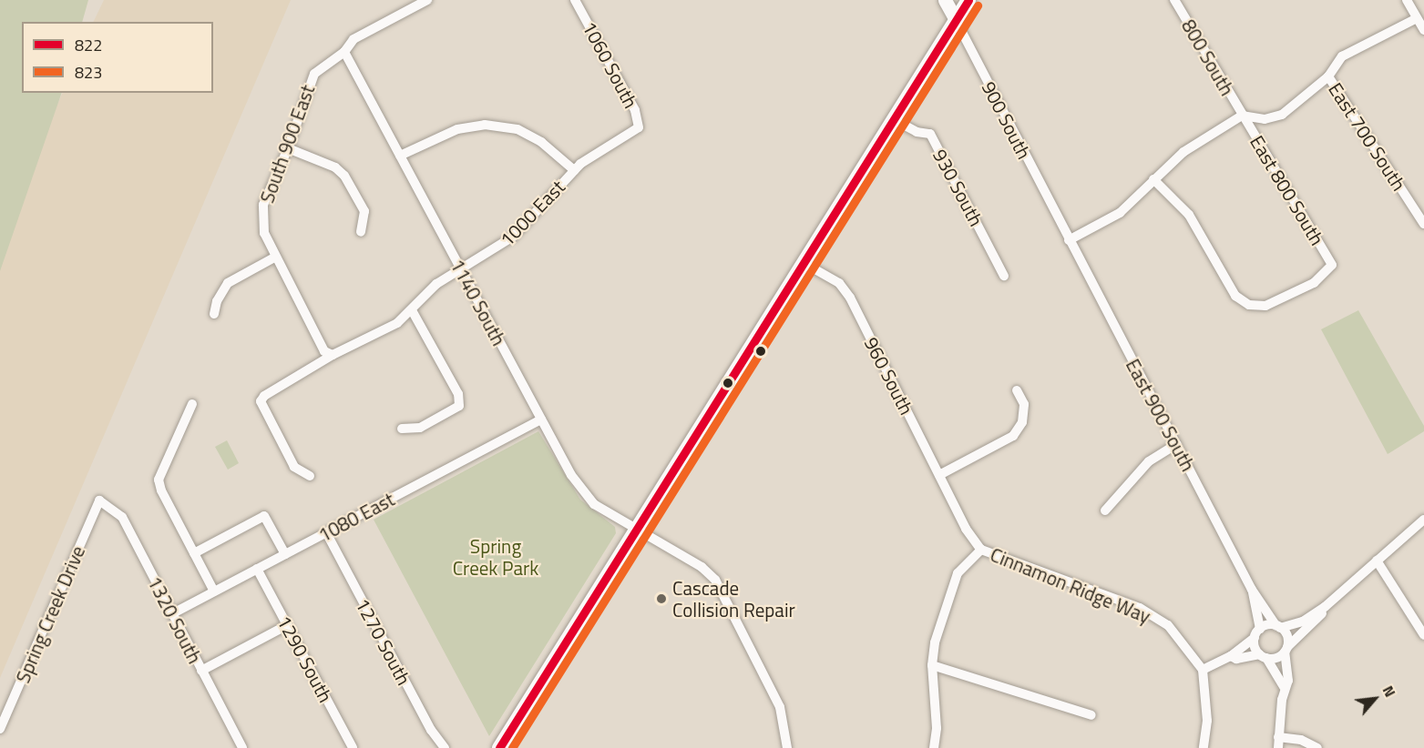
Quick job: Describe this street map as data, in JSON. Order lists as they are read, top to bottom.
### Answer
{
  "streets": {
    "street": [
      "800 South",
      "1060 South",
      "900 South",
      "East 700 South",
      "South 900 East",
      "930 South",
      "East 800 South",
      "1000 East",
      "1140 South",
      "960 South",
      "East 900 South",
      "1080 East",
      "Cinnamon Ridge Way",
      "Spring Creek Drive",
      "1320 South",
      "1270 South",
      "1290 South"
    ]
  },
  "crossings": [
    ["800 South", "East 800 South"],
    ["1060 South", "1000 East"],
    ["900 South", "East 900 South"],
    ["South 900 East", "1140 South"],
    ["1000 East", "1140 South"],
    ["1140 South", "1080 East"],
    ["960 South", "Cinnamon Ridge Way"],
    ["1080 East", "1320 South"],
    ["1080 East", "1270 South"],
    ["1080 East", "1290 South"],
    ["Spring Creek Drive", "1320 South"]
  ],
  "parks": ["Spring Creek Park"],
  "places": ["Cascade Collision Repair"],
  "lines": ["transit line 822", "transit line 823"],
  "legend": ["822", "823"],
  "north": "top right"
}
